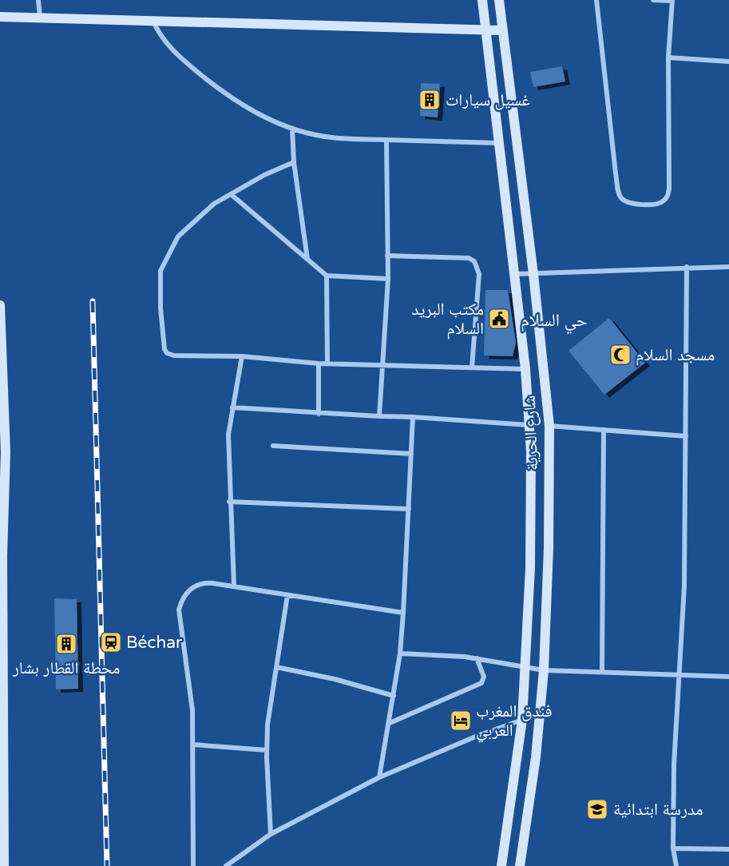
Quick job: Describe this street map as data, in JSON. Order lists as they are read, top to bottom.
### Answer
{
  "streets": {
    "main road": ["شارع الحرية"]
  },
  "districts": ["حي السلام"],
  "places": {
    "building": ["غسيل سيارات", "محطة القطار بشار"],
    "public building": ["مكتب البريد السلام"],
    "mosque": ["مسجد السلام"],
    "station": ["Béchar"],
    "hotel": ["فندق المغرب العربي"],
    "school or university": ["مدرسة ابتدائية"]
  }
}
